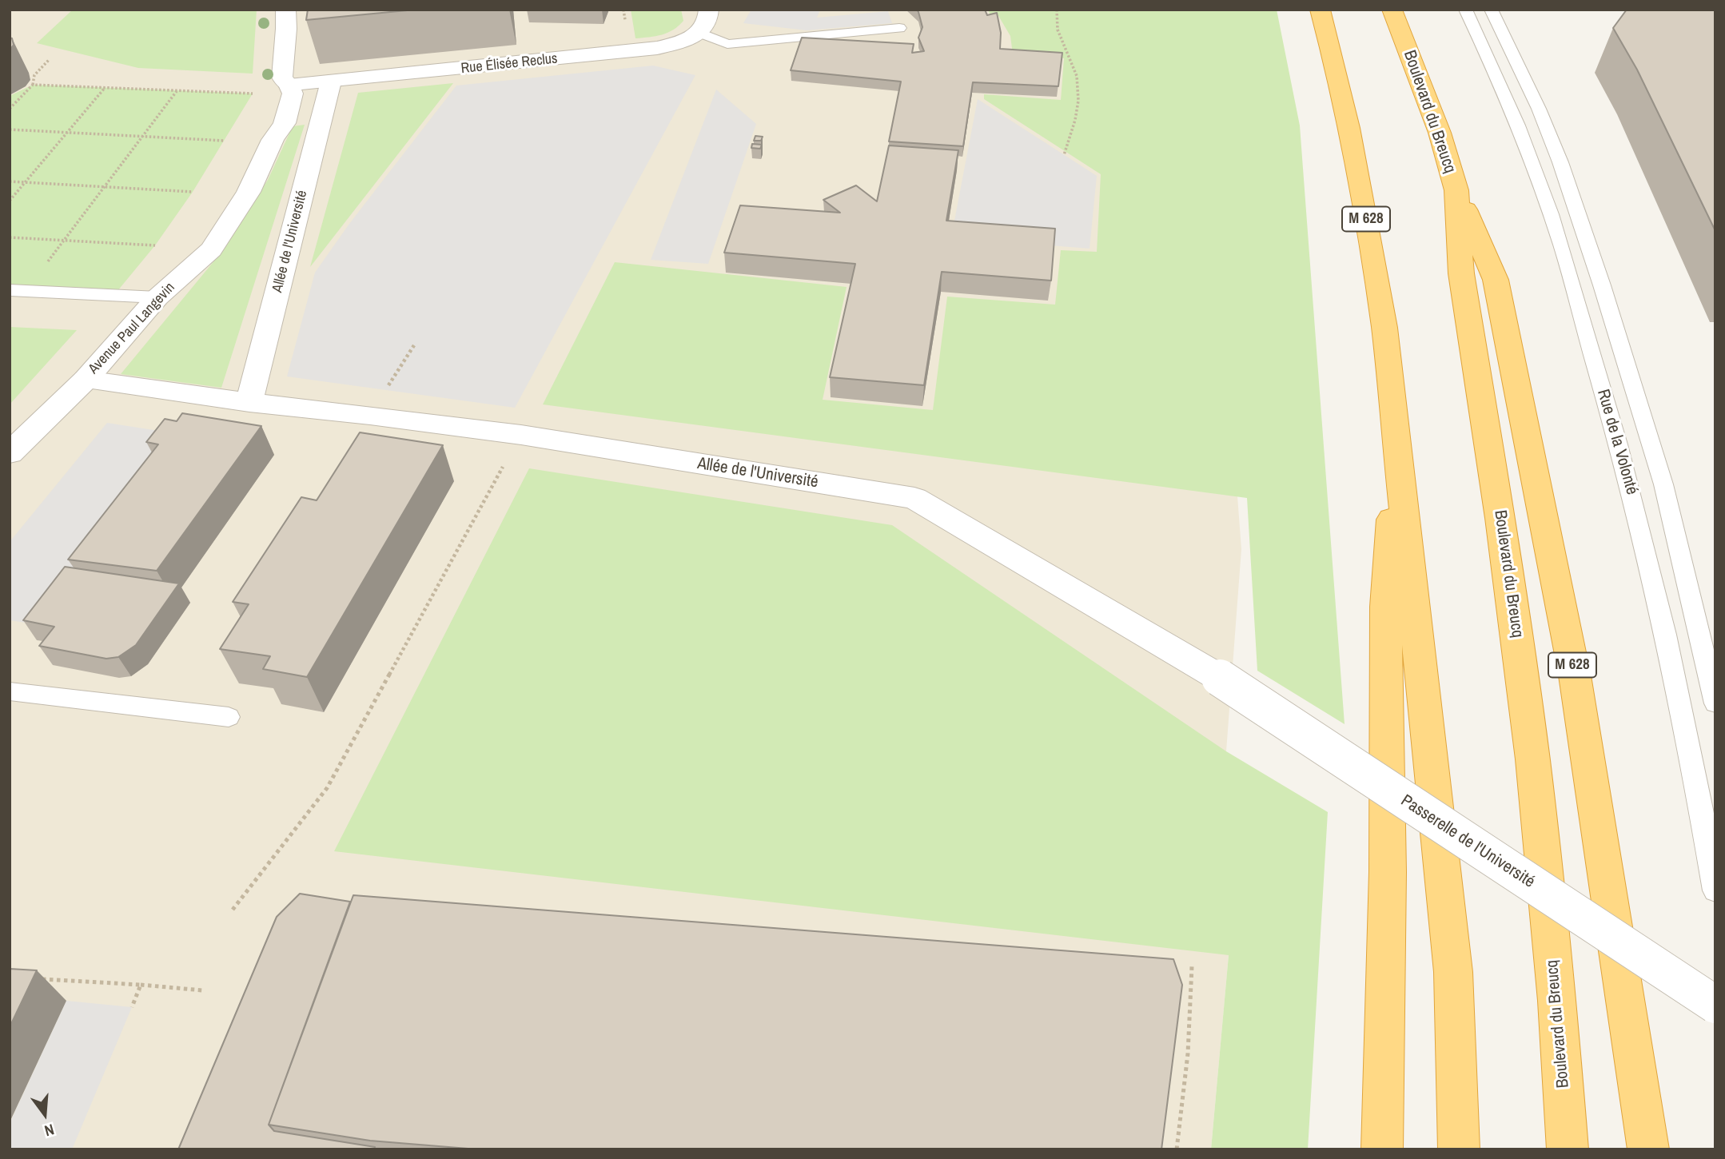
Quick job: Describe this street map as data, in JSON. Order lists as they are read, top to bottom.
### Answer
{
  "streets": {
    "highway": ["Boulevard du Breucq", "M 628"],
    "street": [
      "Rue Élisée Reclus",
      "Allée de l'Université",
      "Avenue Paul Langevin",
      "Passerelle de l'Université"
    ],
    "lane": ["Rue de la Volonté"]
  },
  "crossings": [
    ["Rue Élisée Reclus", "Allée de l'Université"],
    ["Rue Élisée Reclus", "Avenue Paul Langevin"],
    ["Boulevard du Breucq", "M 628"],
    ["Allée de l'Université", "Avenue Paul Langevin"],
    ["Allée de l'Université", "Passerelle de l'Université"]
  ],
  "north": "bottom"
}
